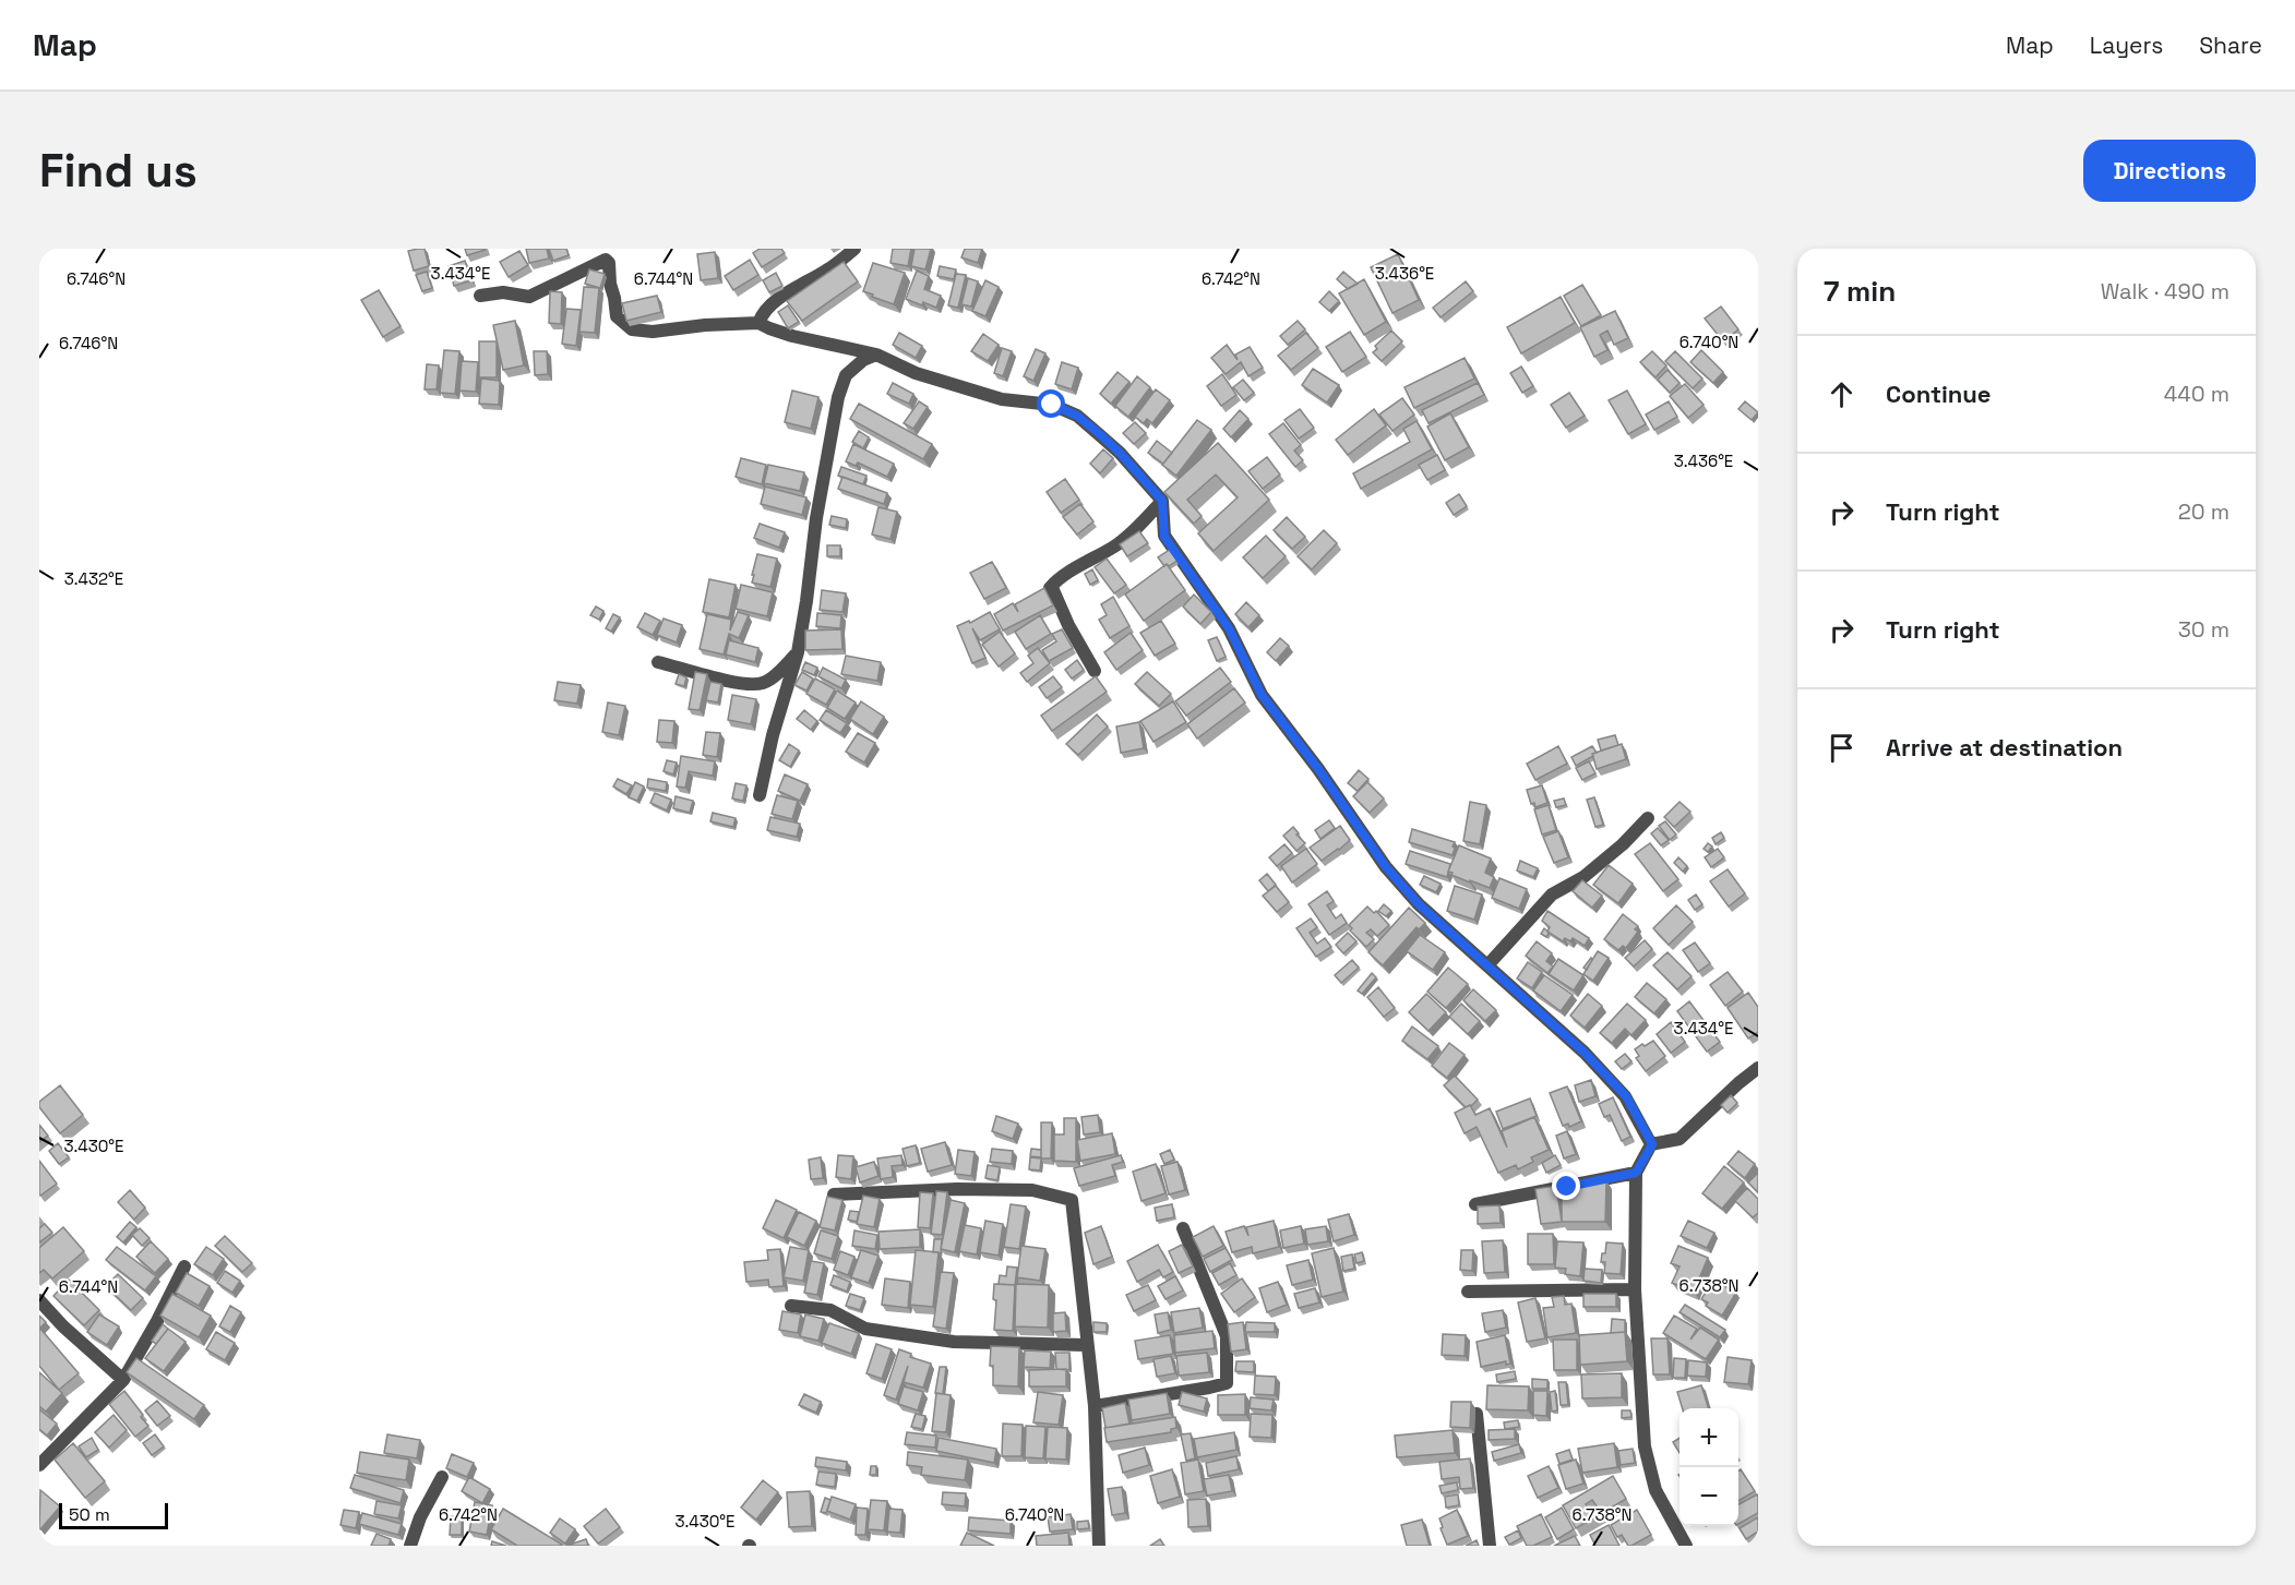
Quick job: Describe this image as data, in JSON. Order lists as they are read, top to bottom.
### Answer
{
  "scale_bar": "50 m",
  "page": {
    "header": "Map",
    "nav": ["Map", "Layers", "Share"],
    "buttons": "Directions",
    "title": "Find us",
    "heading": ["7 min", "Walk · 490 m"],
    "list": [
      ["Continue", "440 m"],
      ["Turn right", "20 m"],
      ["Turn right", "30 m"],
      "Arrive at destination"
    ],
    "map_buttons": ["+", "−"],
    "scale": "50 m"
  },
  "coordinates": [
    "3.434°E",
    "3.436°E",
    "6.746°N",
    "6.744°N",
    "6.742°N",
    "6.740°N",
    "3.432°E",
    "3.430°E",
    "6.738°N"
  ]
}
